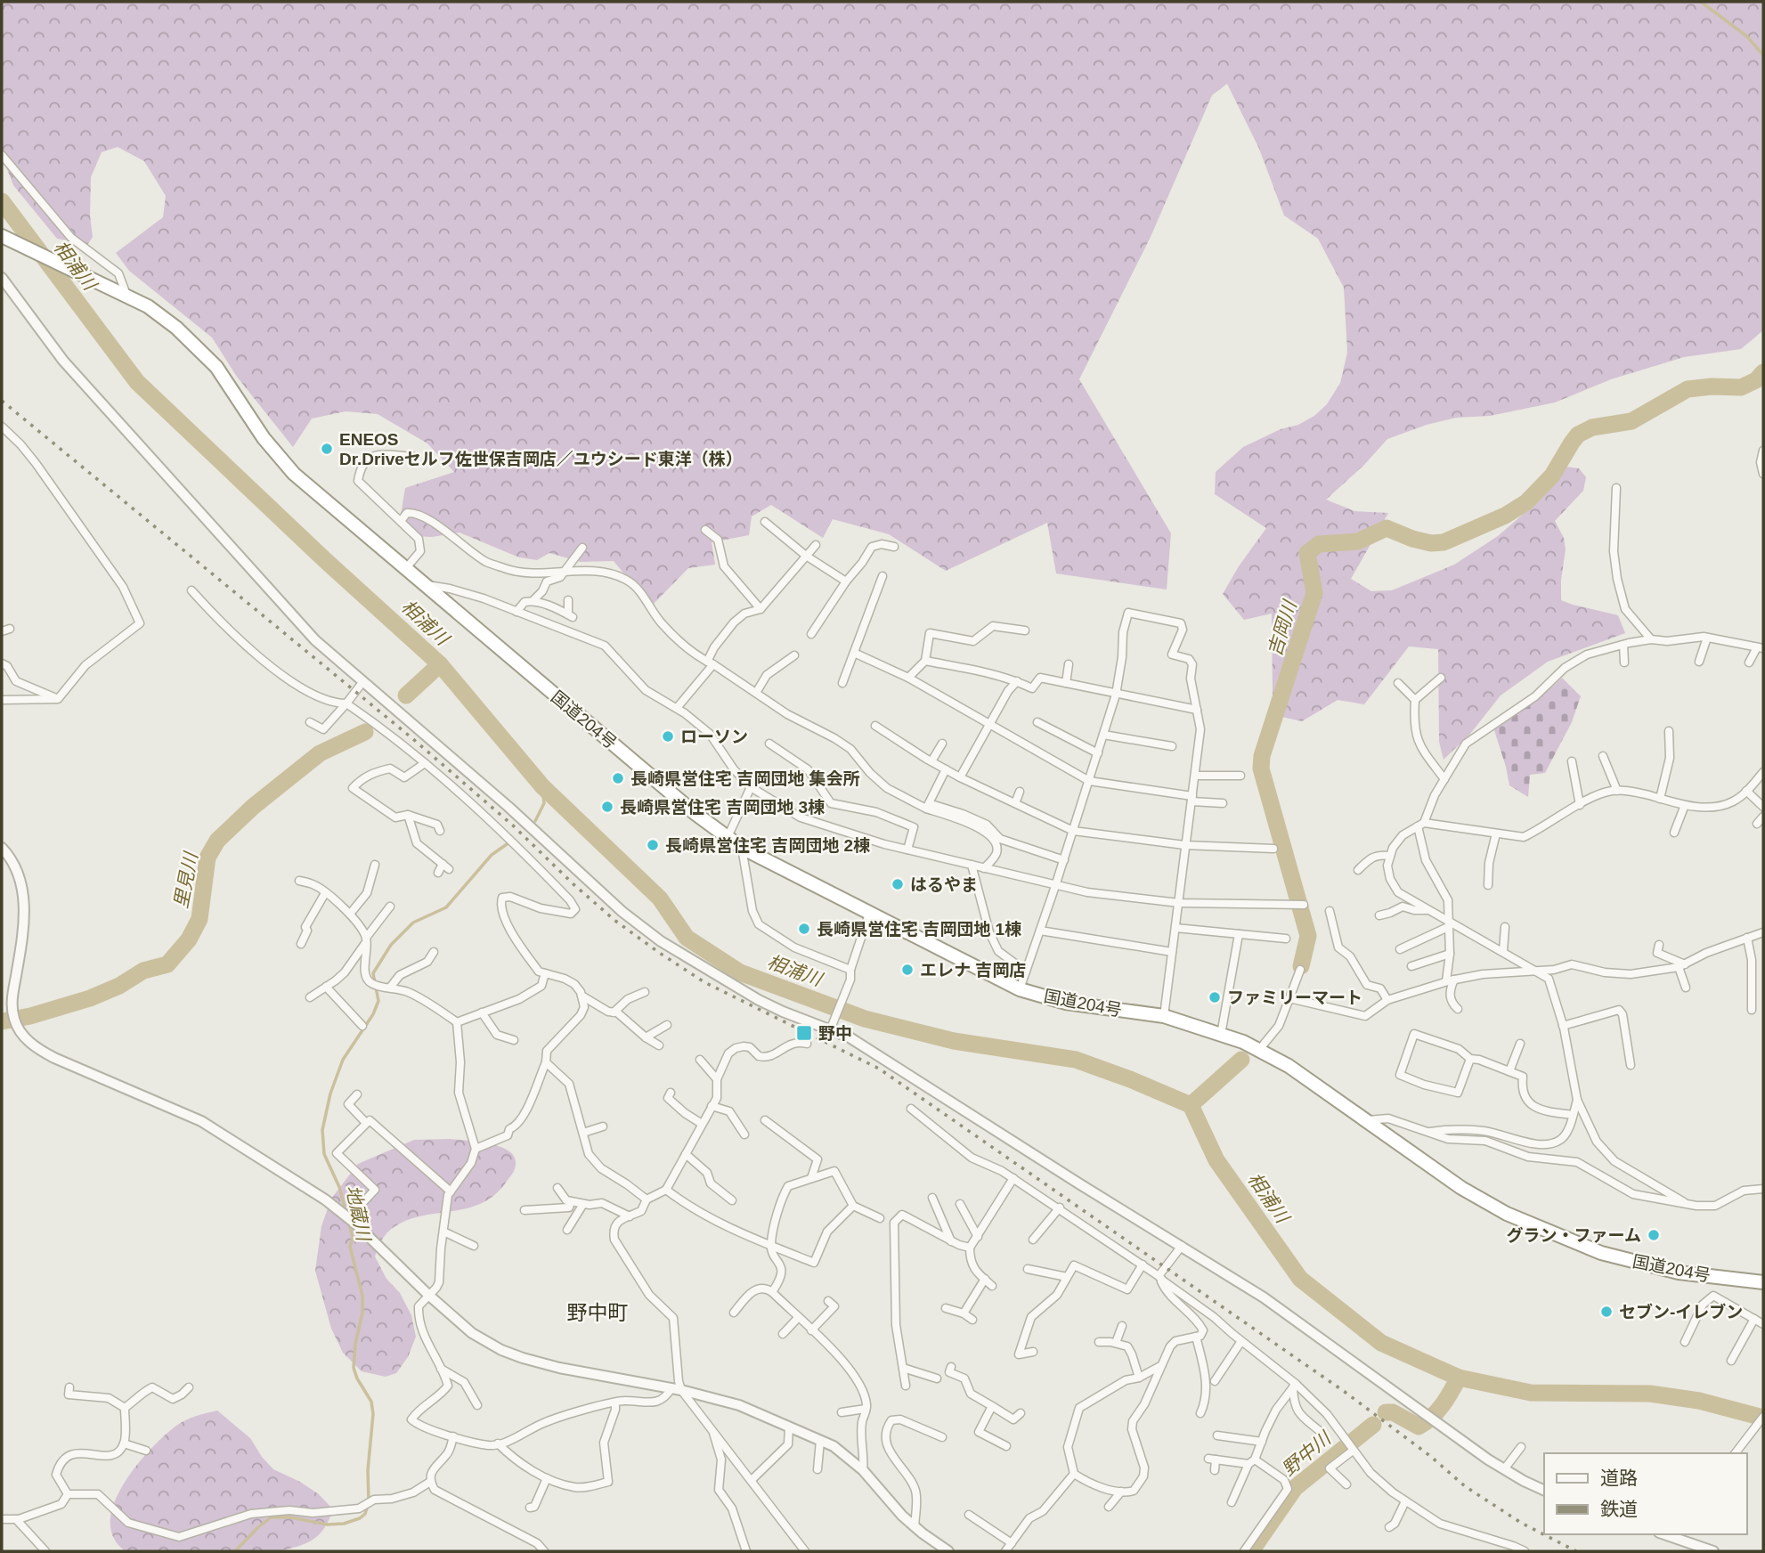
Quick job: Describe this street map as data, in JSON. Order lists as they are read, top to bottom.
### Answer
{
  "streets": {
    "highway": ["国道204号"]
  },
  "districts": ["野中町"],
  "water": [
    "相浦川",
    "吉岡川",
    "里見川",
    "地蔵川",
    "野中川"
  ],
  "places": {
    "other": [
      "ENEOS Dr.Driveセルフ佐世保吉岡店／ユウシード東洋（株）",
      "ローソン",
      "長崎県営住宅 吉岡団地 集会所",
      "長崎県営住宅 吉岡団地 3棟",
      "長崎県営住宅 吉岡団地 2棟",
      "はるやま",
      "長崎県営住宅 吉岡団地 1棟",
      "エレナ 吉岡店",
      "ファミリーマート",
      "グラン・ファーム",
      "セブン-イレブン"
    ],
    "transit": ["野中"]
  },
  "legend": ["道路", "鉄道"]
}
